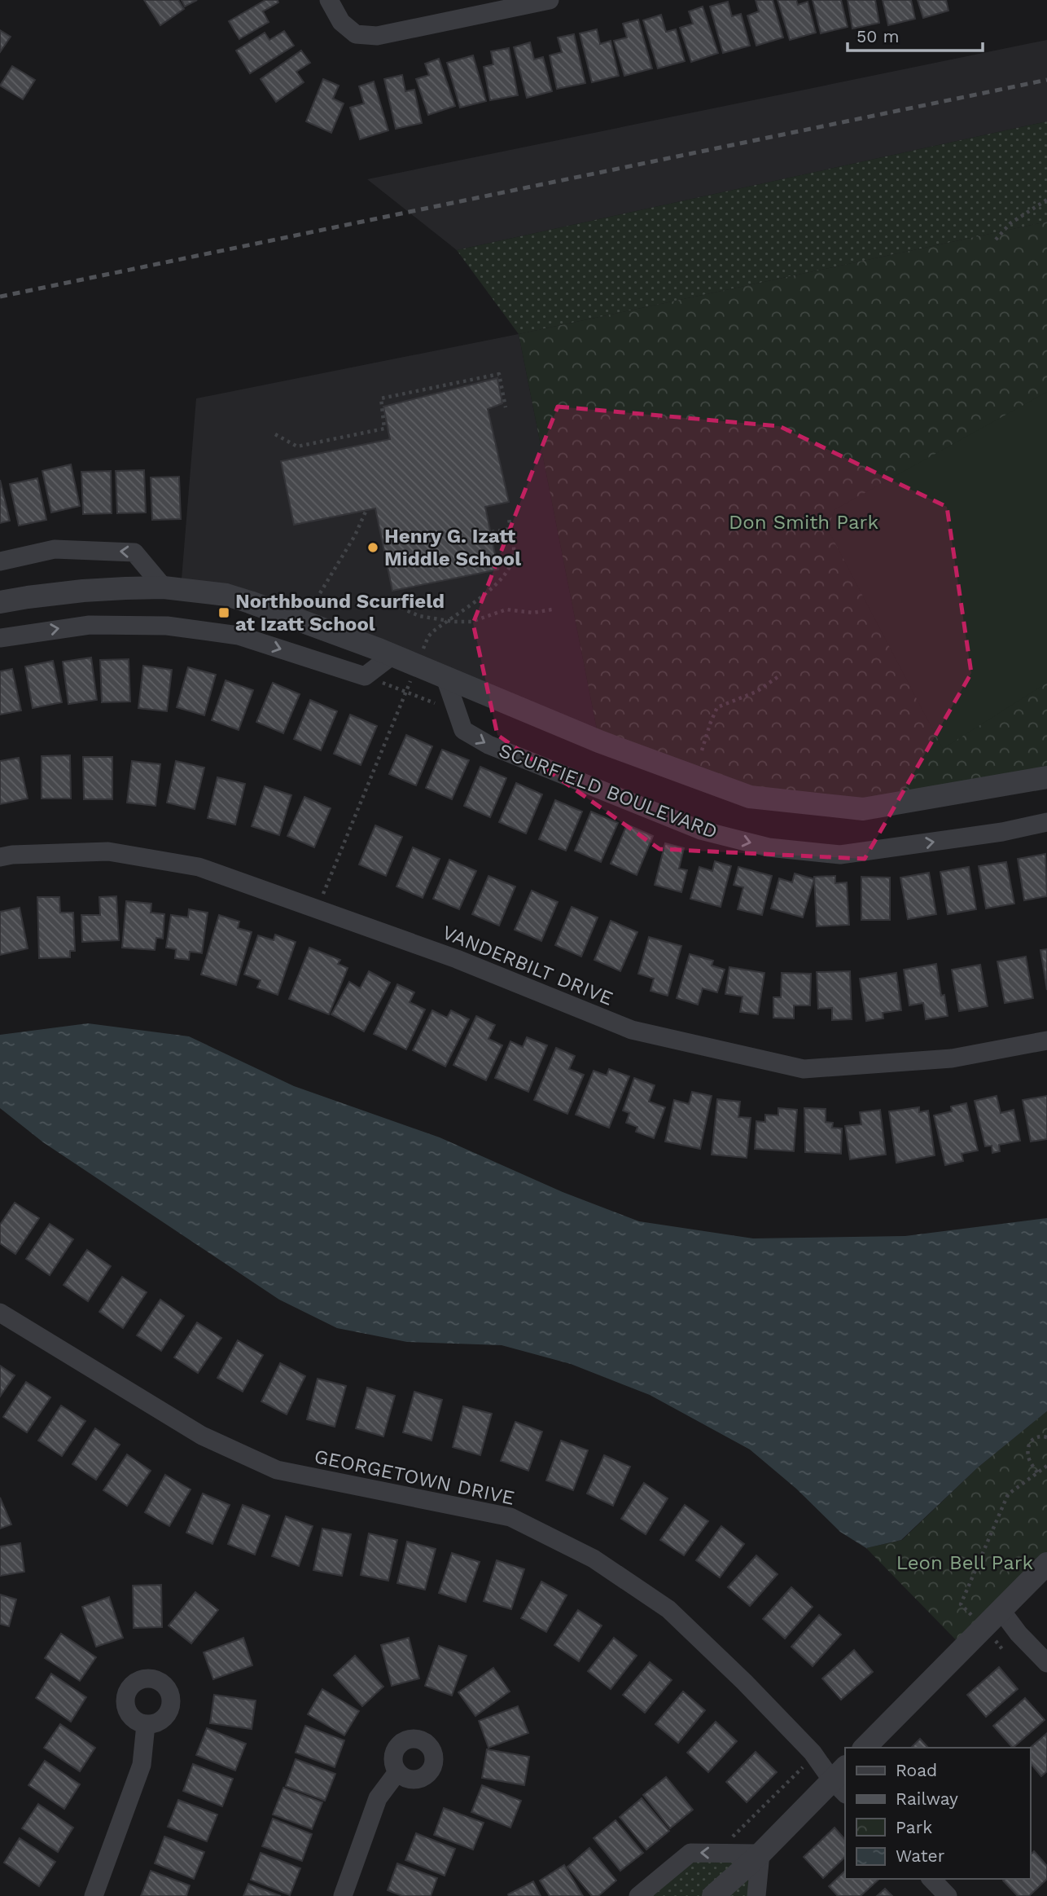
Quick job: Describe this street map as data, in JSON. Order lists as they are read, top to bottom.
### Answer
{
  "streets": {
    "street": ["SCURFIELD BOULEVARD", "VANDERBILT DRIVE", "GEORGETOWN DRIVE"]
  },
  "parks": ["Don Smith Park", "Leon Bell Park"],
  "places": {
    "other": ["Henry G. Izatt Middle School"],
    "transit": ["Northbound Scurfield at Izatt School"]
  },
  "legend": [
    "Road",
    "Railway",
    "Park",
    "Water"
  ],
  "scale_bar": "50 m"
}
